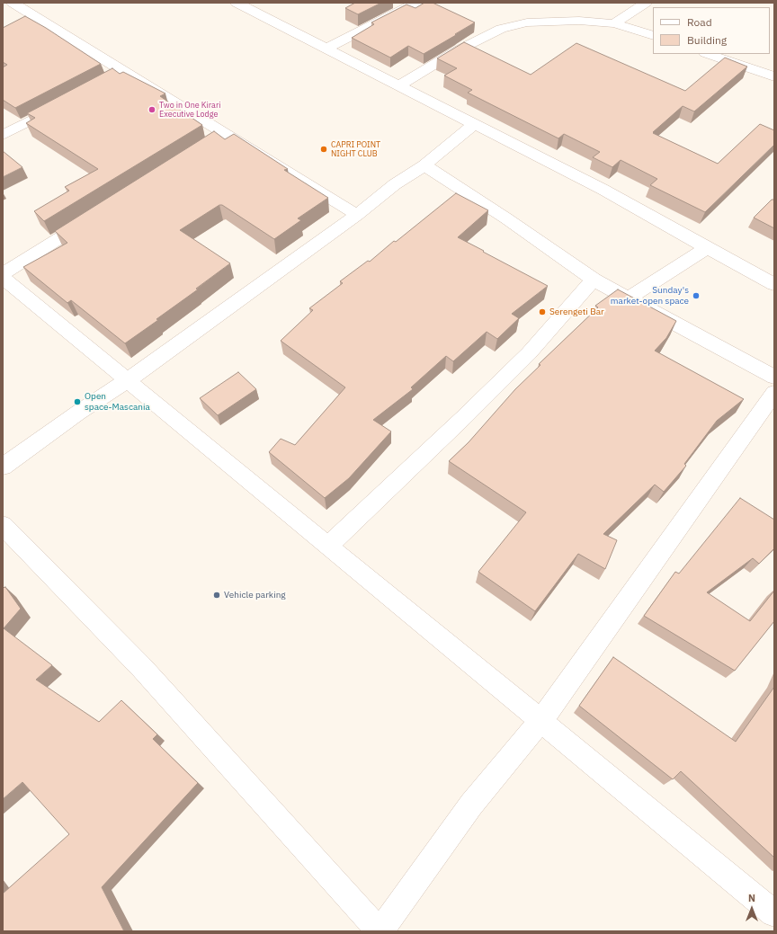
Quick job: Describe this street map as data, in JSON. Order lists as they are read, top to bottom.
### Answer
{
  "places": [
    "Two in One Kirari Executive Lodge",
    "CAPRI POINT NIGHT CLUB",
    "Sunday's market-open space",
    "Serengeti Bar",
    "Open space-Mascania",
    "Vehicle parking"
  ],
  "legend": ["Road", "Building"],
  "north": "top"
}
